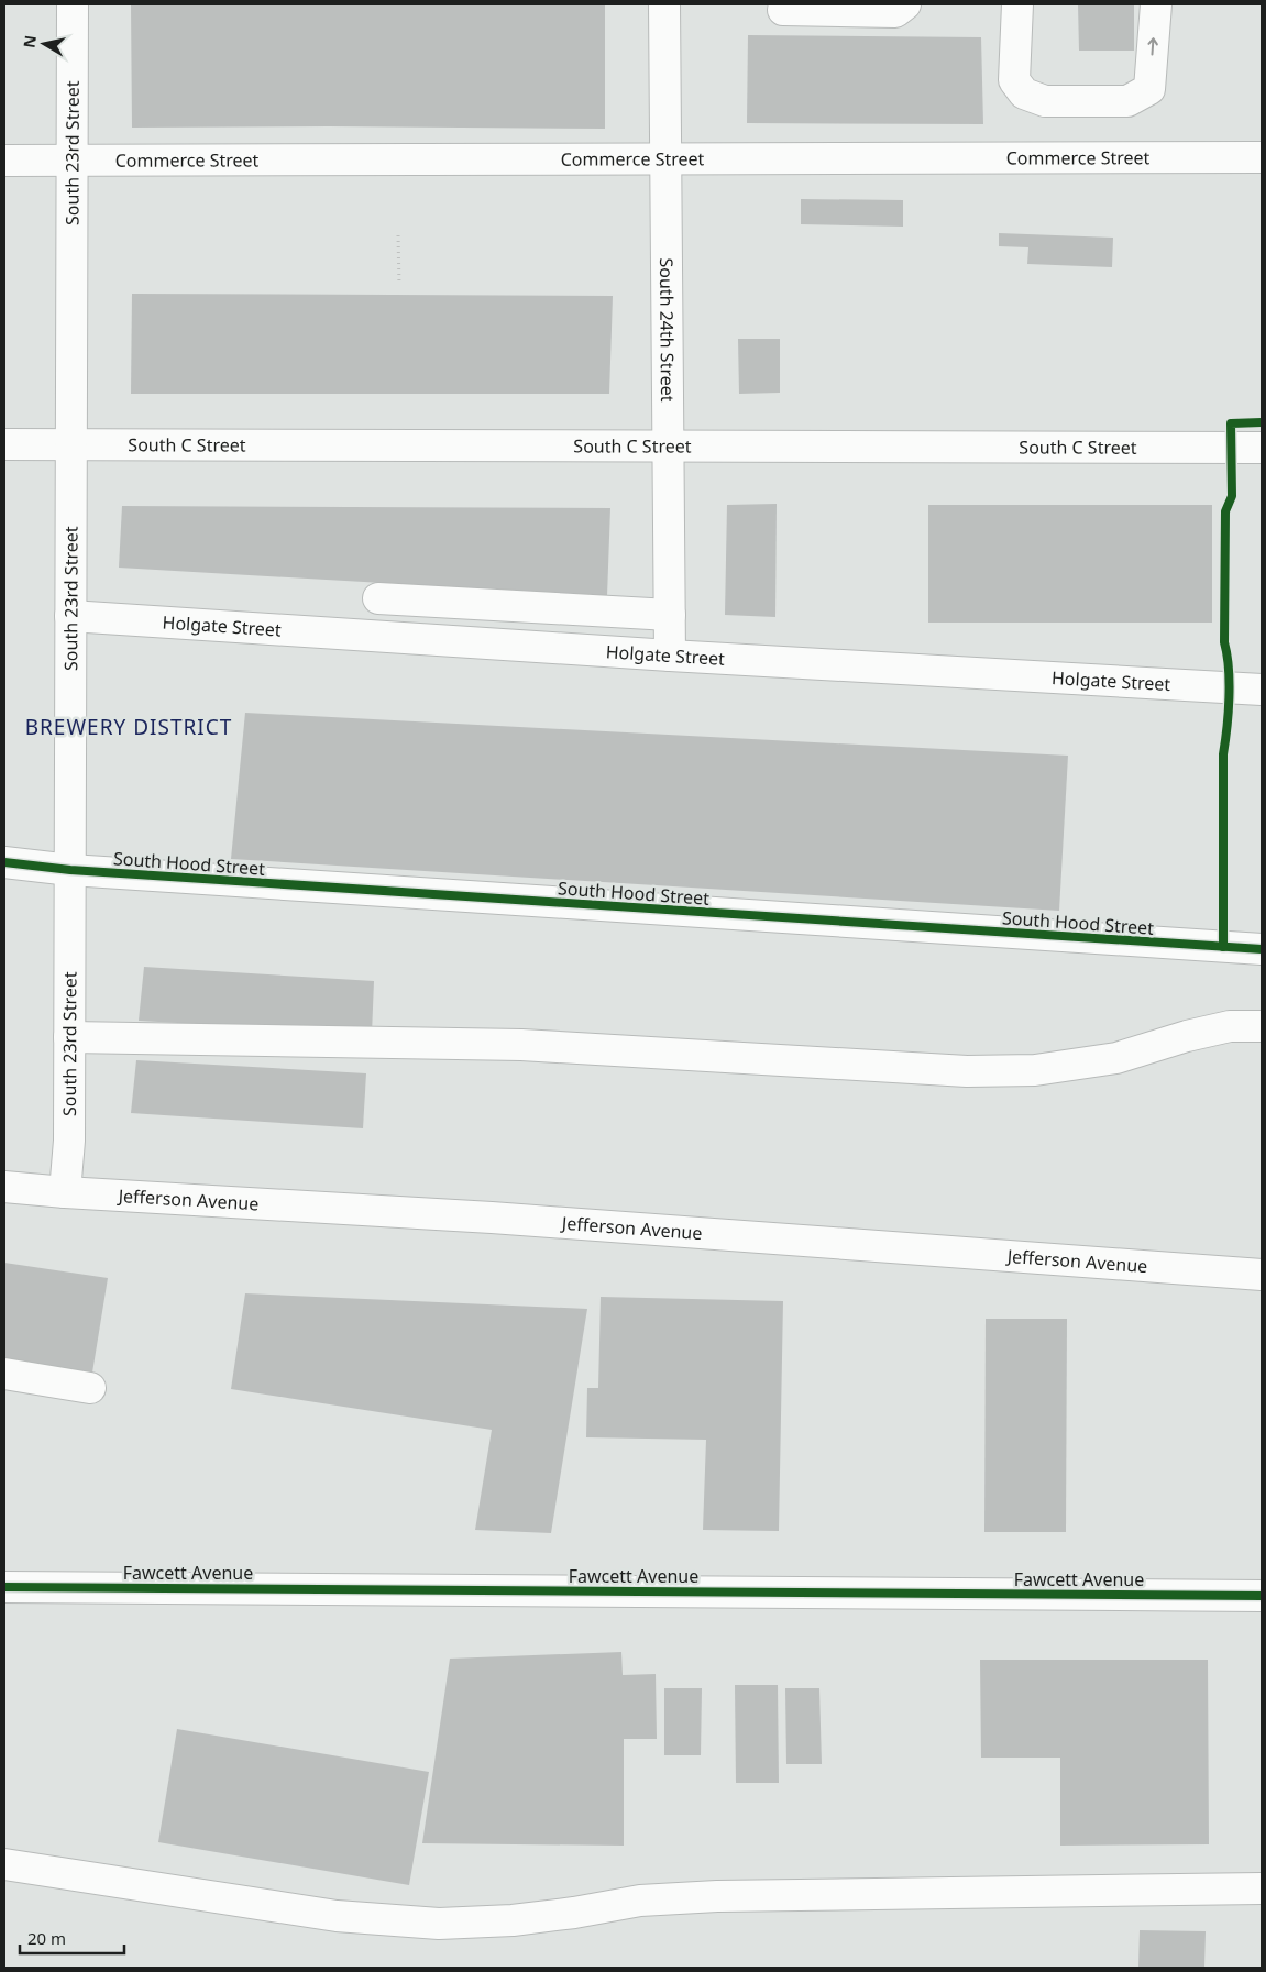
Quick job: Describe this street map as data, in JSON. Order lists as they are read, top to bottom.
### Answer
{
  "streets": {
    "street": [
      "South 23rd Street",
      "Commerce Street",
      "South 24th Street",
      "South C Street",
      "Holgate Street",
      "South Hood Street",
      "Jefferson Avenue",
      "Fawcett Avenue"
    ]
  },
  "crossings": [
    ["South 23rd Street", "Commerce Street"],
    ["South 23rd Street", "South C Street"],
    ["South 23rd Street", "Holgate Street"],
    ["South 23rd Street", "South Hood Street"],
    ["South 23rd Street", "Jefferson Avenue"],
    ["Commerce Street", "South 24th Street"],
    ["South 24th Street", "South C Street"],
    ["South 24th Street", "Holgate Street"]
  ],
  "districts": ["BREWERY DISTRICT"],
  "scale_bar": "20 m",
  "north": "left"
}
